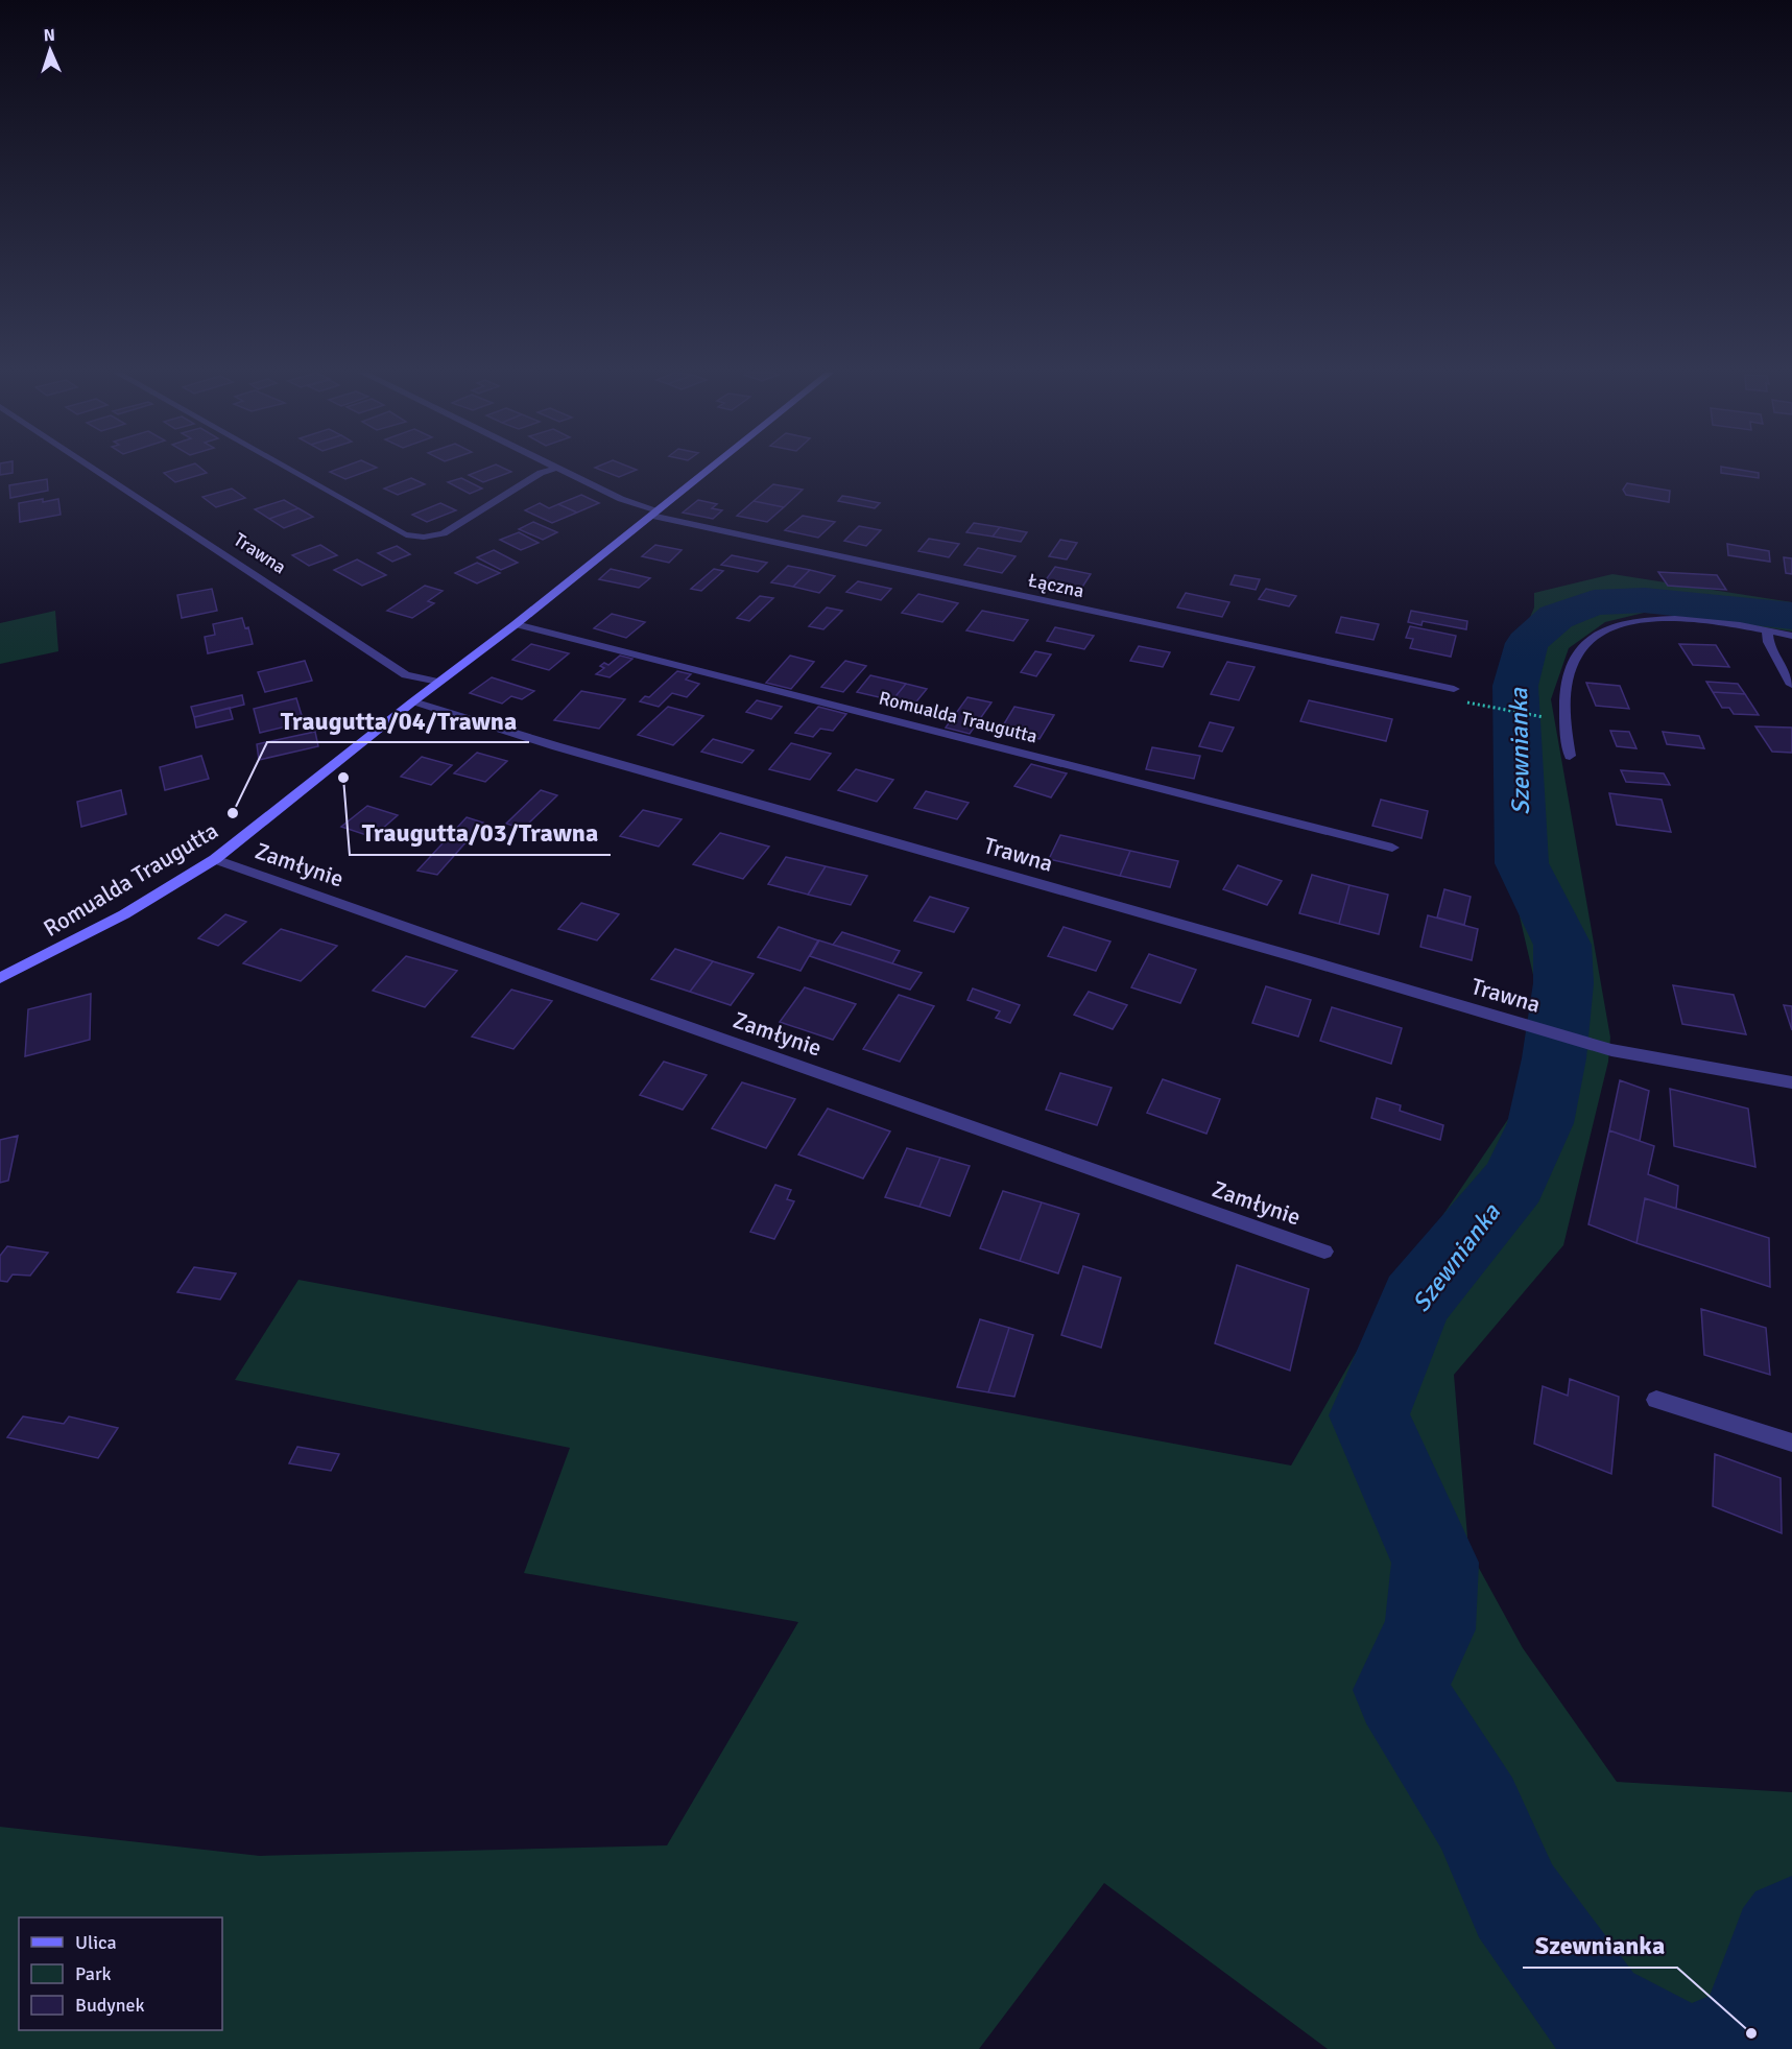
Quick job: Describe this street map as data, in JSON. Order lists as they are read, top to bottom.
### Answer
{
  "streets": {
    "main road": ["Romualda Traugutta"],
    "street": ["Trawna", "Łączna", "Zamłynie"]
  },
  "crossings": [
    ["Trawna", "Romualda Traugutta"],
    ["Łączna", "Romualda Traugutta"],
    ["Romualda Traugutta", "Zamłynie"]
  ],
  "water": ["Szewnianka"],
  "places": ["Traugutta/03/Trawna", "Traugutta/04/Trawna", "Szewnianka"],
  "legend": ["Ulica", "Park", "Budynek"],
  "north": "top"
}
